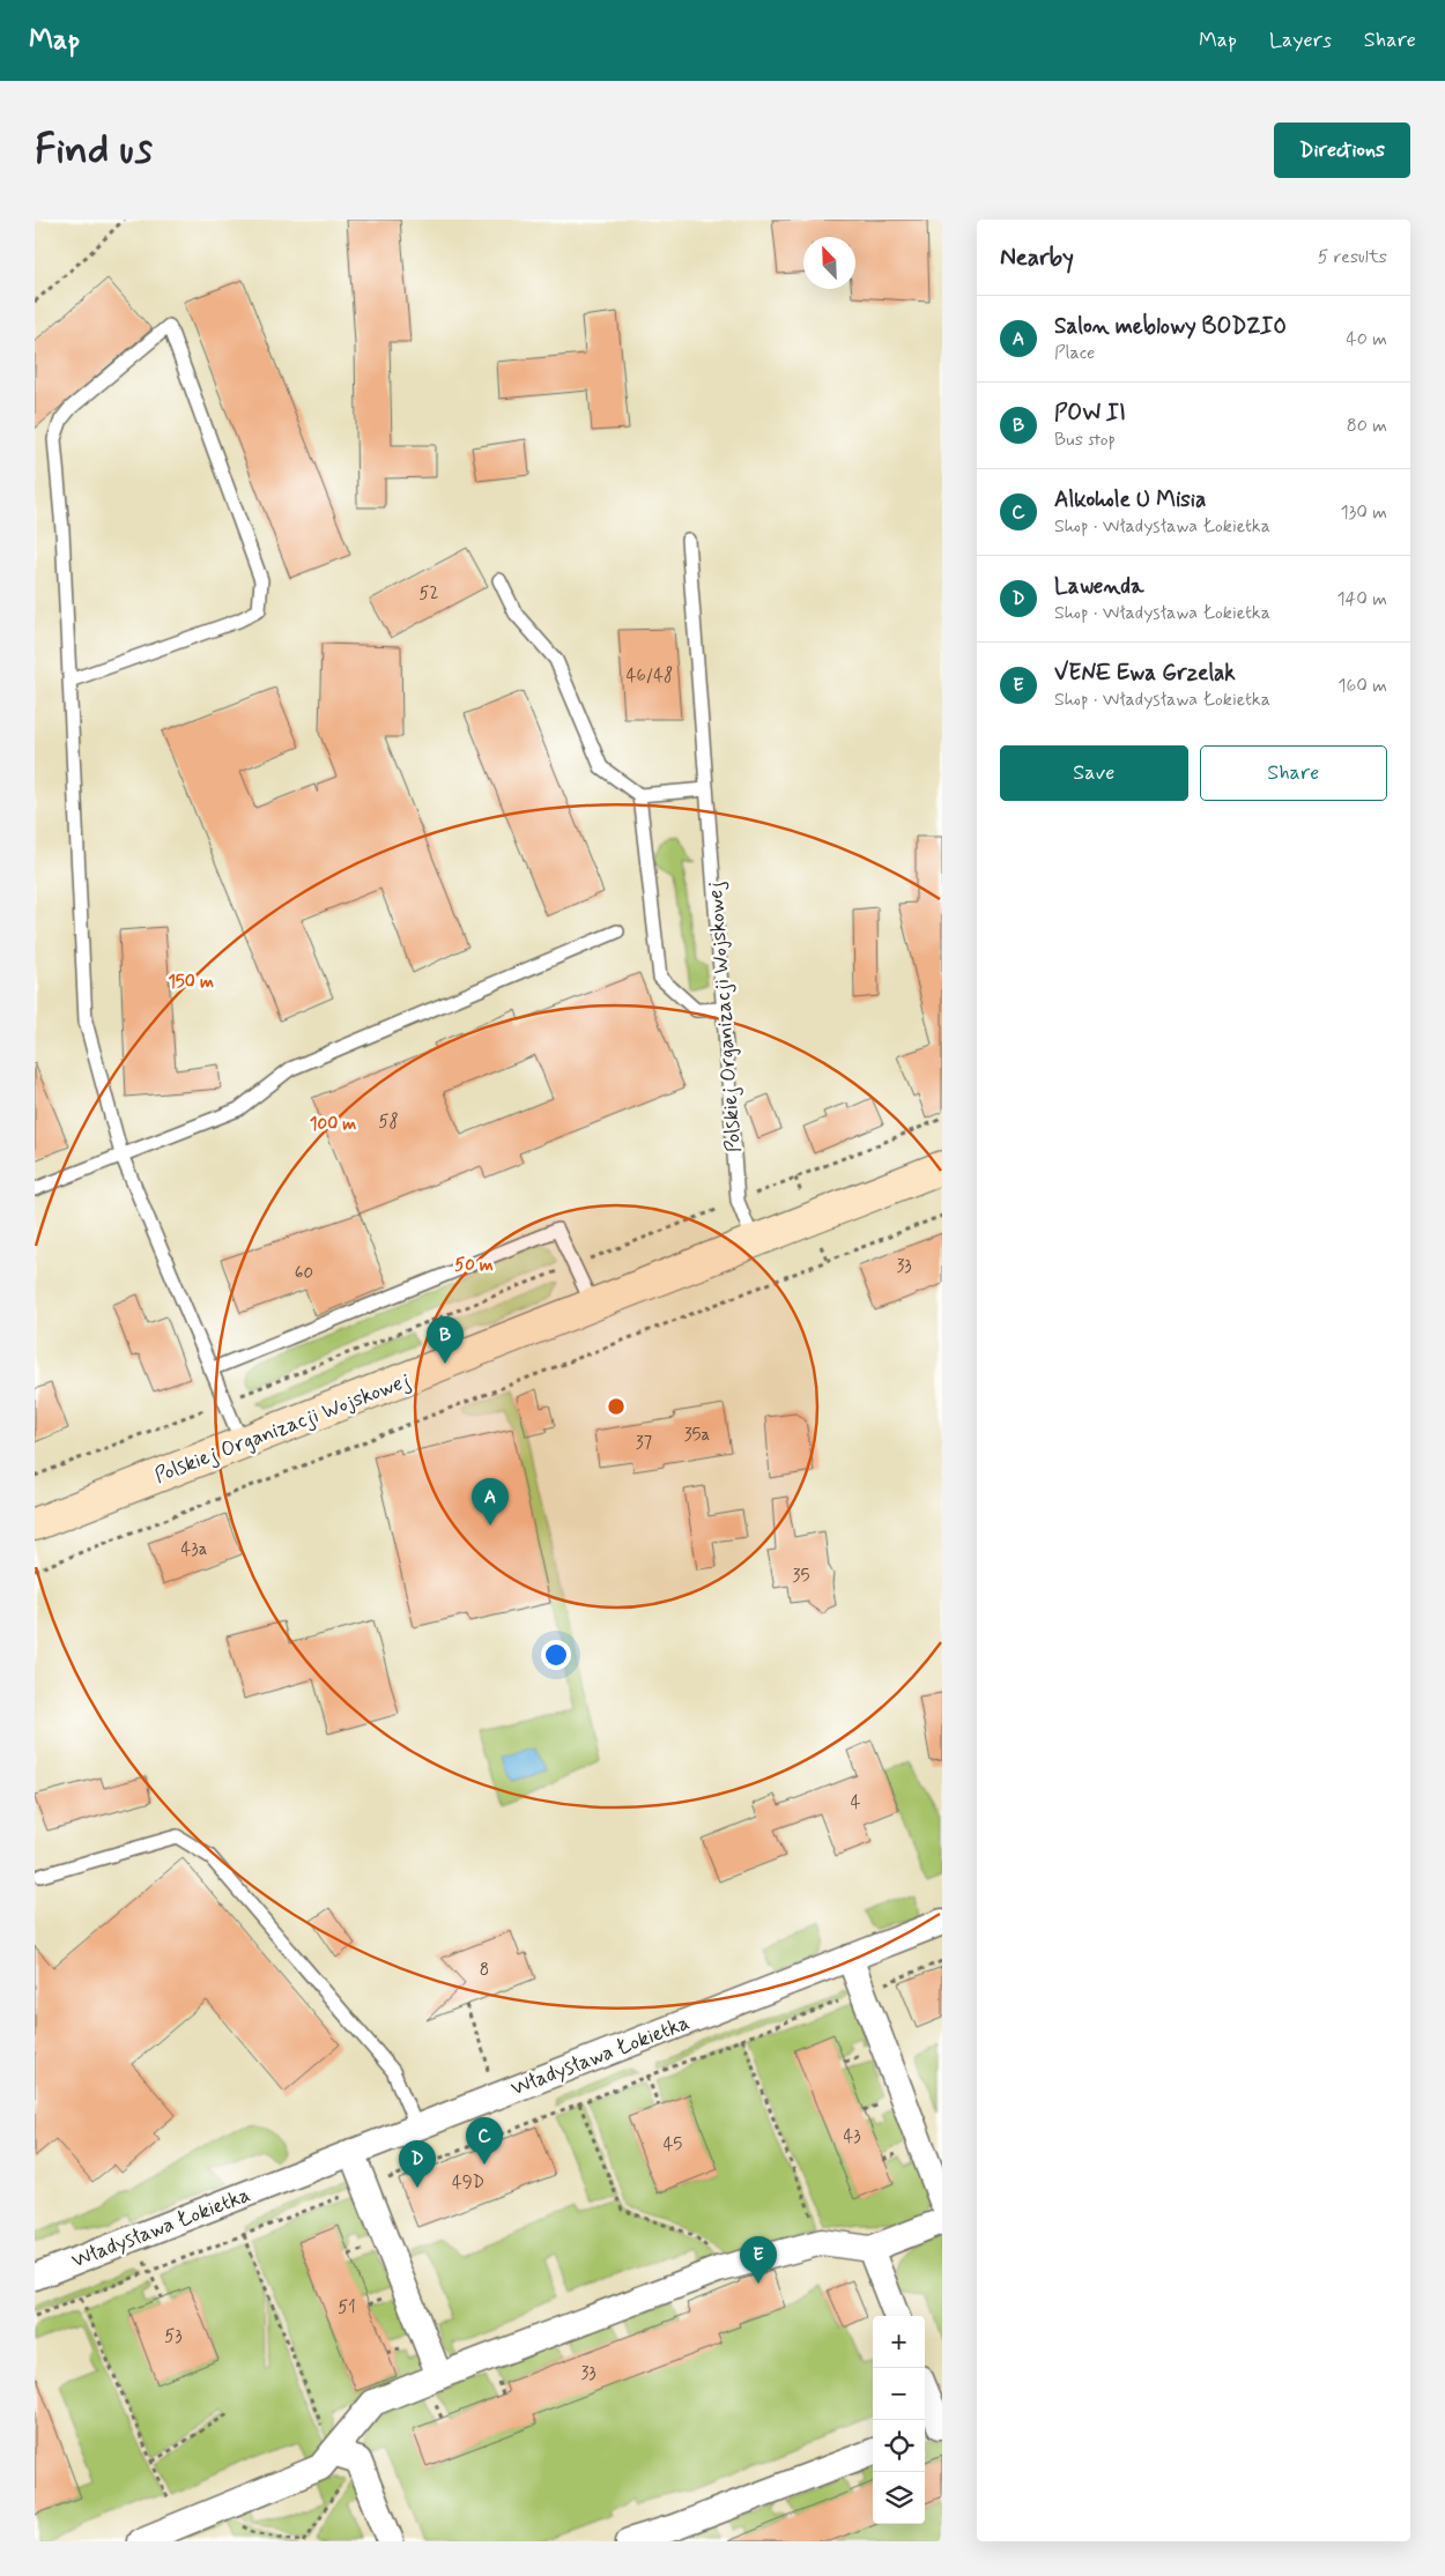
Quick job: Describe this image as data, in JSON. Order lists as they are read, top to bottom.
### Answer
{
  "streets": {
    "main road": ["Polskiej Organizacji Wojskowej"],
    "street": ["Władysława Łokietka"]
  },
  "house_numbers": [
    "52",
    "46/48",
    "58",
    "33",
    "60",
    "35a",
    "37",
    "43a",
    "35",
    "4",
    "8",
    "43",
    "45",
    "49D",
    "51",
    "53",
    "33"
  ],
  "north": "top left",
  "page": {
    "header": "Map",
    "nav": ["Map", "Layers", "Share"],
    "buttons": [
      "Directions",
      ["Save", "Share"]
    ],
    "title": "Find us",
    "heading": ["Nearby", "5 results"],
    "list": [
      {
        "mark": "A",
        "name": "Salon meblowy BODZIO",
        "note": "Place",
        "value": "40 m"
      },
      {
        "mark": "B",
        "name": "POW II",
        "note": "Bus stop",
        "value": "80 m"
      },
      {
        "mark": "C",
        "name": "Alkohole U Misia",
        "note": "Shop · Władysława Łokietka",
        "value": "130 m"
      },
      {
        "mark": "D",
        "name": "Lawenda",
        "note": "Shop · Władysława Łokietka",
        "value": "140 m"
      },
      {
        "mark": "E",
        "name": "VENE Ewa Grzelak",
        "note": "Shop · Władysława Łokietka",
        "value": "160 m"
      }
    ],
    "pins": [
      "B",
      "A",
      "C",
      "D",
      "E"
    ],
    "map_buttons": ["+", "−"]
  },
  "rings": ["150 m", "100 m", "50 m"]
}
